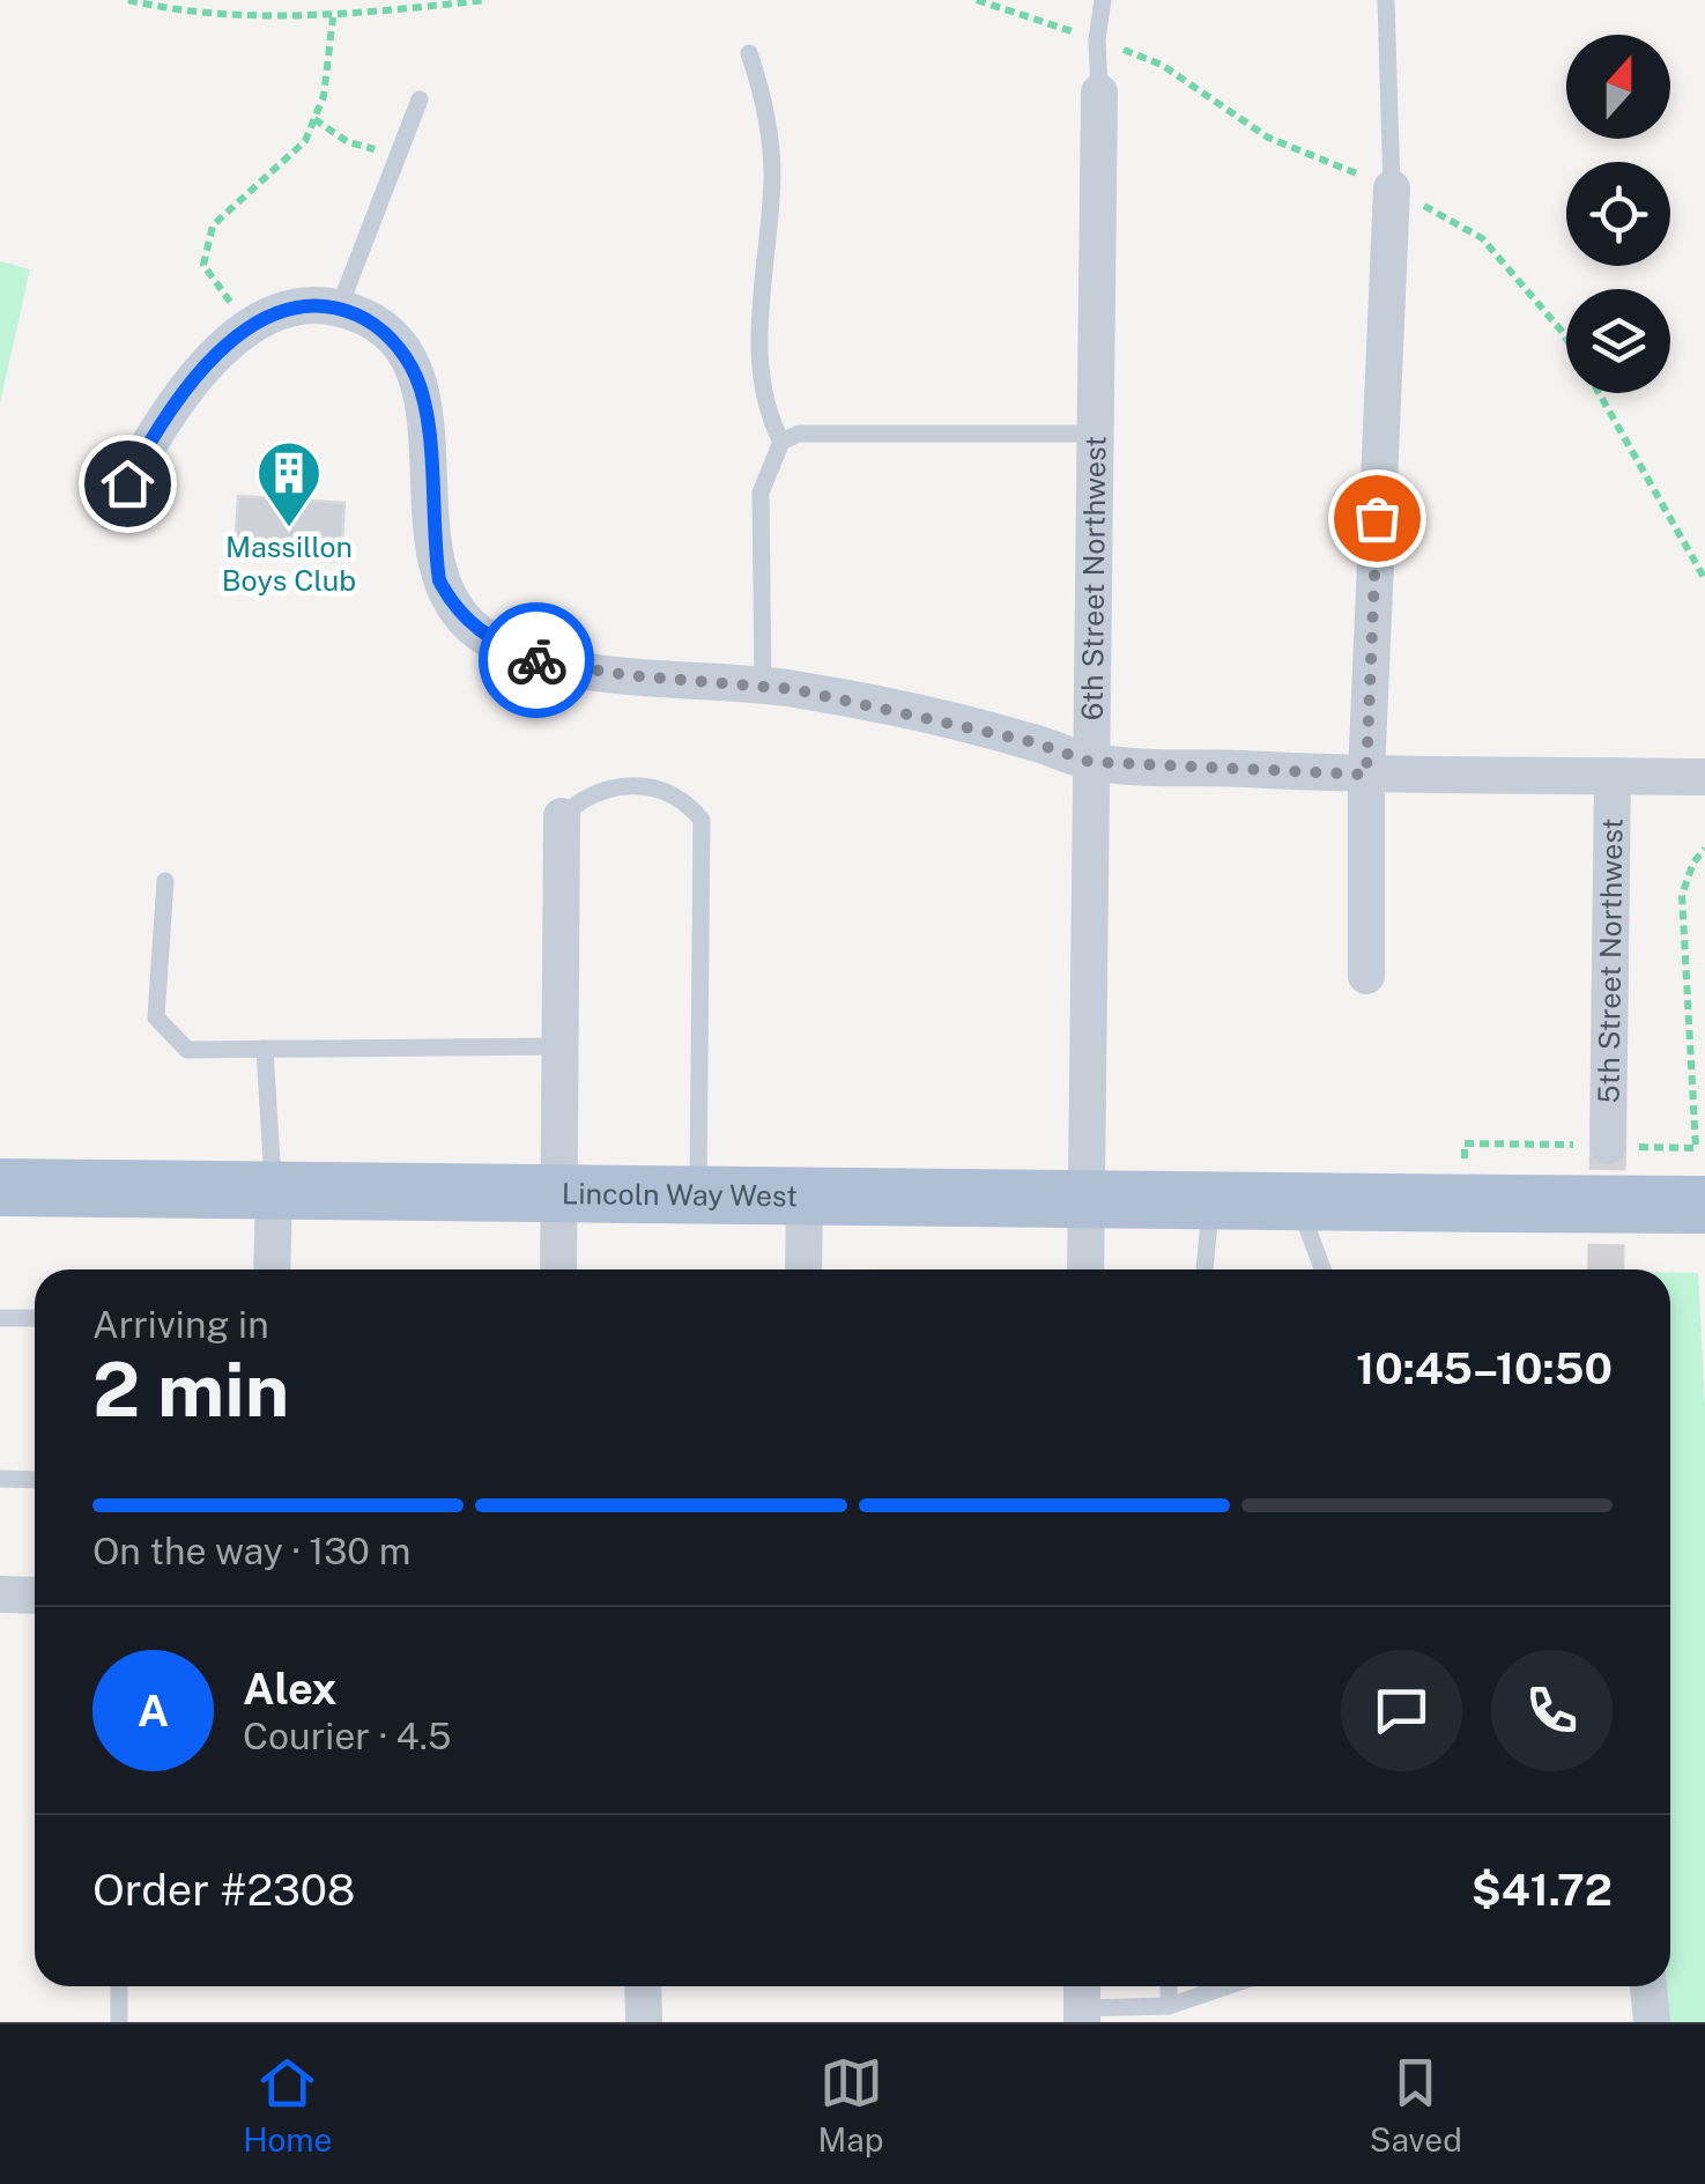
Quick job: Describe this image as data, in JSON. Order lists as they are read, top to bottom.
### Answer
{
  "streets": {
    "main road": ["Lincoln Way West"],
    "street": ["6th Street Northwest", "5th Street Northwest"]
  },
  "crossings": [
    ["6th Street Northwest", "Lincoln Way West"]
  ],
  "places": {
    "building": ["Massillon Boys Club"]
  },
  "north": "top",
  "page": {
    "heading": ["2 min", "Arriving in", "10:45–10:50"],
    "panel": [
      "Alex",
      "Courier · 4.5",
      "Order #2308",
      "$41.72"
    ],
    "bar": "On the way · 130 m",
    "round": "A",
    "tabs": ["Home", "Map", "Saved"]
  }
}
